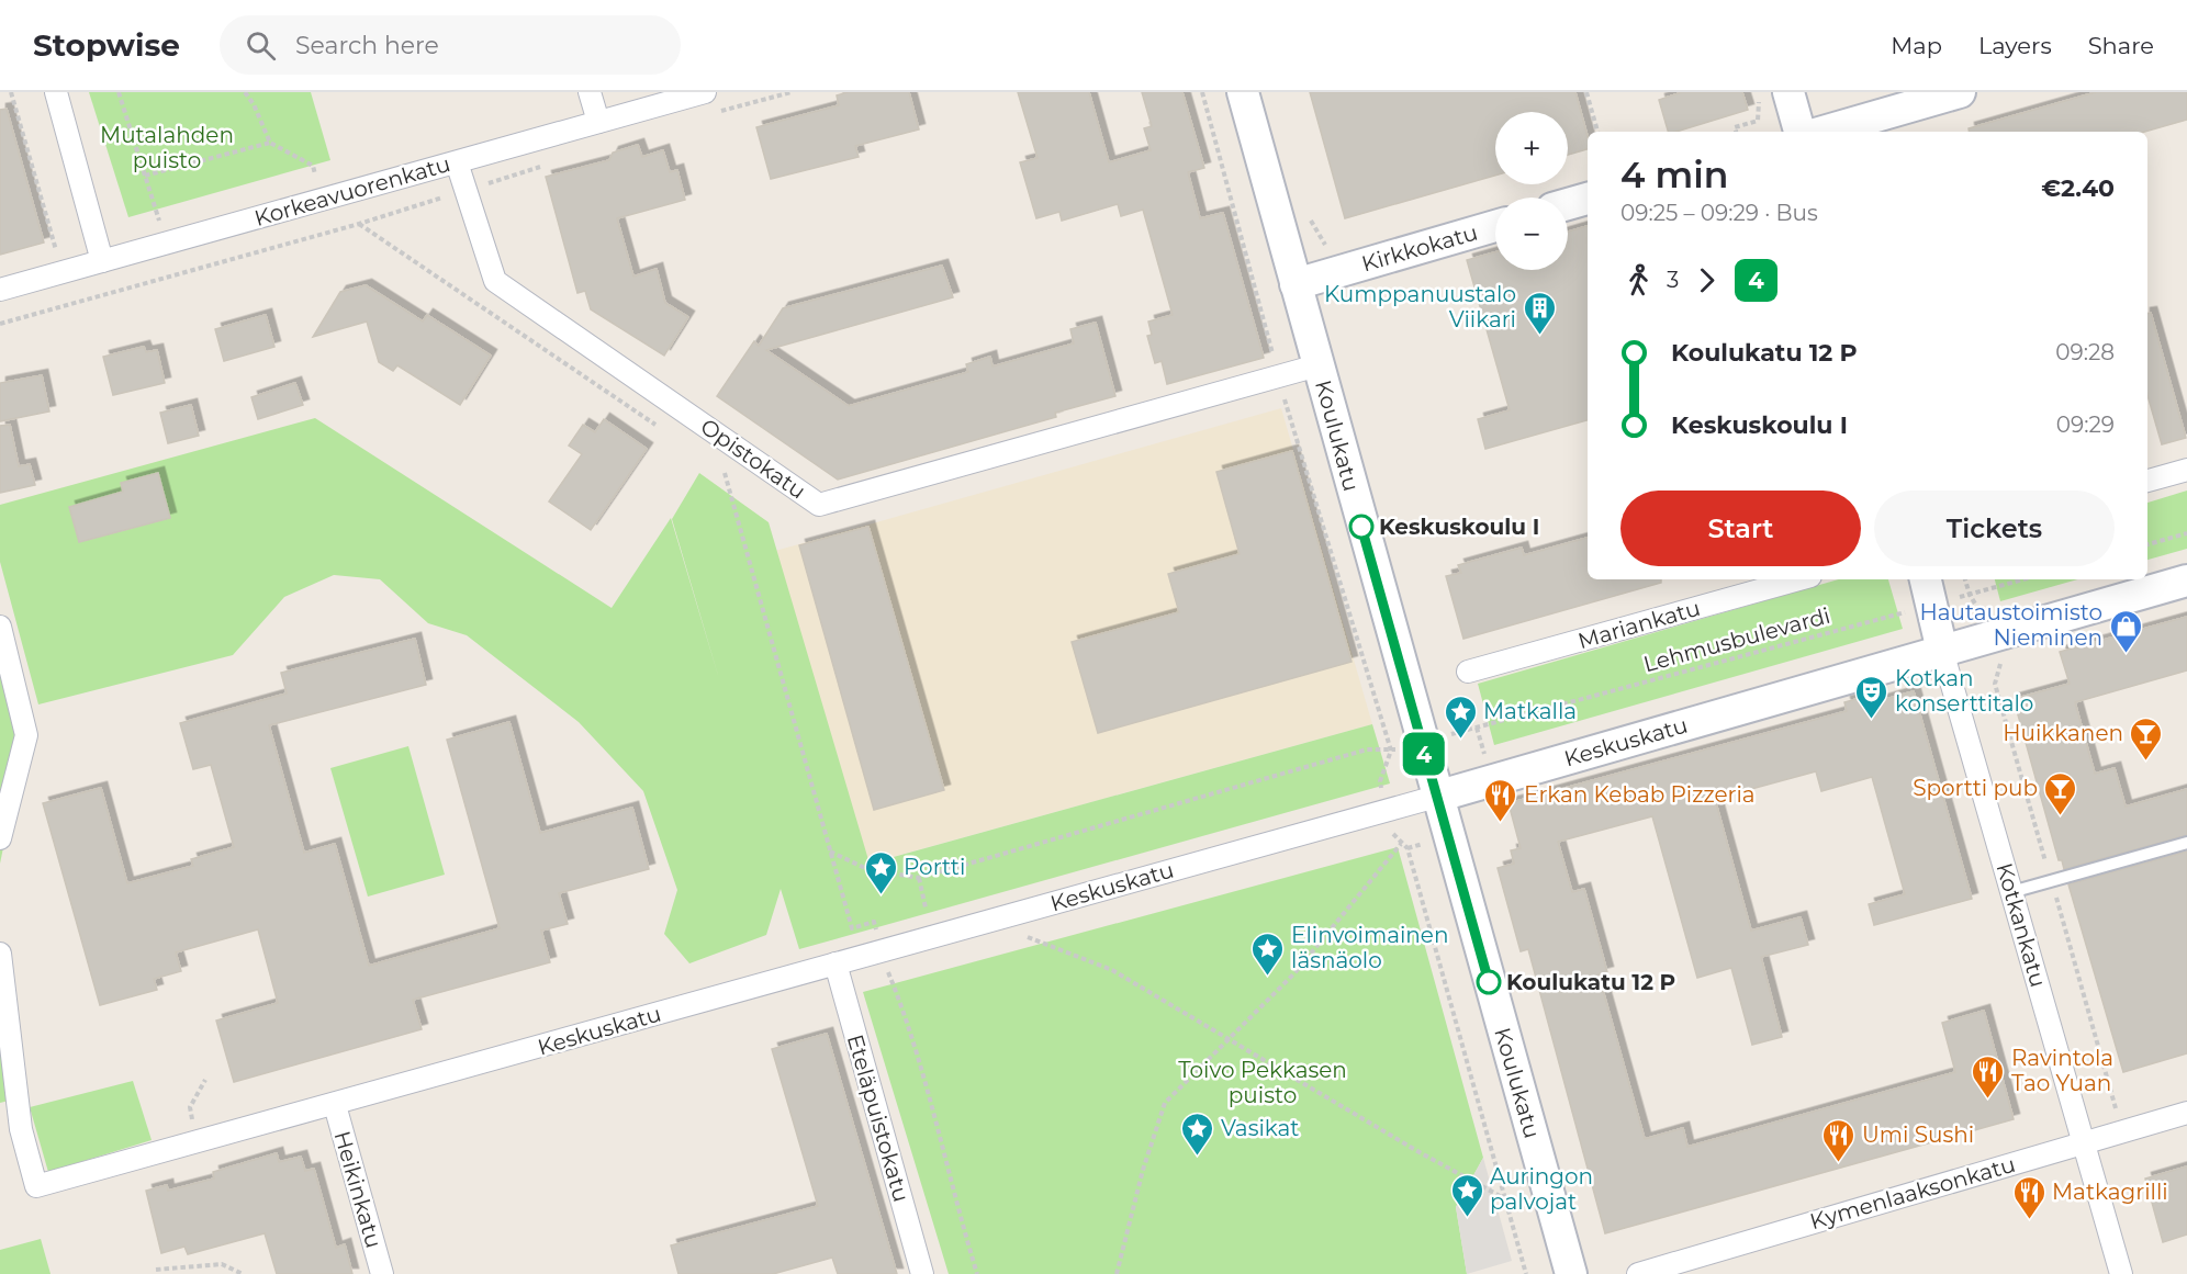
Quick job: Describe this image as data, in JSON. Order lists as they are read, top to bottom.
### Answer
{
  "streets": {
    "main road": [
      "Kirkkokatu",
      "Koulukatu",
      "Keskuskatu",
      "Kotkankatu"
    ],
    "street": [
      "Korkeavuorenkatu",
      "Opistokatu",
      "Mariankatu",
      "Eteläpuistokatu",
      "Heikinkatu",
      "Kymenlaaksonkatu"
    ],
    "path": ["Lehmusbulevardi"]
  },
  "crossings": [
    ["Korkeavuorenkatu", "Opistokatu"],
    ["Kirkkokatu", "Koulukatu"],
    ["Koulukatu", "Opistokatu"],
    ["Koulukatu", "Keskuskatu"],
    ["Lehmusbulevardi", "Kotkankatu"],
    ["Keskuskatu", "Kotkankatu"],
    ["Keskuskatu", "Eteläpuistokatu"],
    ["Keskuskatu", "Heikinkatu"],
    ["Kotkankatu", "Kymenlaaksonkatu"]
  ],
  "parks": ["Mutalahden puisto", "Toivo Pekkasen puisto"],
  "places": {
    "building": ["Kumppanuustalo Viikari"],
    "other": ["Keskuskoulu I", "Koulukatu 12 P"],
    "shop": ["Hautaustoimisto Nieminen"],
    "theatre": ["Kotkan konserttitalo"],
    "place": [
      "Matkalla",
      "Portti",
      "Elinvoimainen läsnäolo",
      "Vasikat",
      "Auringon palvojat"
    ],
    "bar": ["Huikkanen", "Sportti pub"],
    "restaurant": [
      "Erkan Kebab Pizzeria",
      "Ravintola Tao Yuan",
      "Umi Sushi",
      "Matkagrilli"
    ]
  },
  "lines": ["bus line 4"],
  "page": {
    "header": "Stopwise",
    "search": "Search here",
    "nav": ["Map", "Layers", "Share"],
    "on_map": "4",
    "map_buttons": ["+", "−"],
    "heading": ["4 min", "09:25 – 09:29 · Bus", "€2.40"],
    "legs": ["3", "4"],
    "list": [
      {
        "name": "Koulukatu 12 P",
        "value": "09:28"
      },
      {
        "name": "Keskuskoulu I",
        "value": "09:29"
      }
    ],
    "buttons": ["Start", "Tickets"]
  }
}
